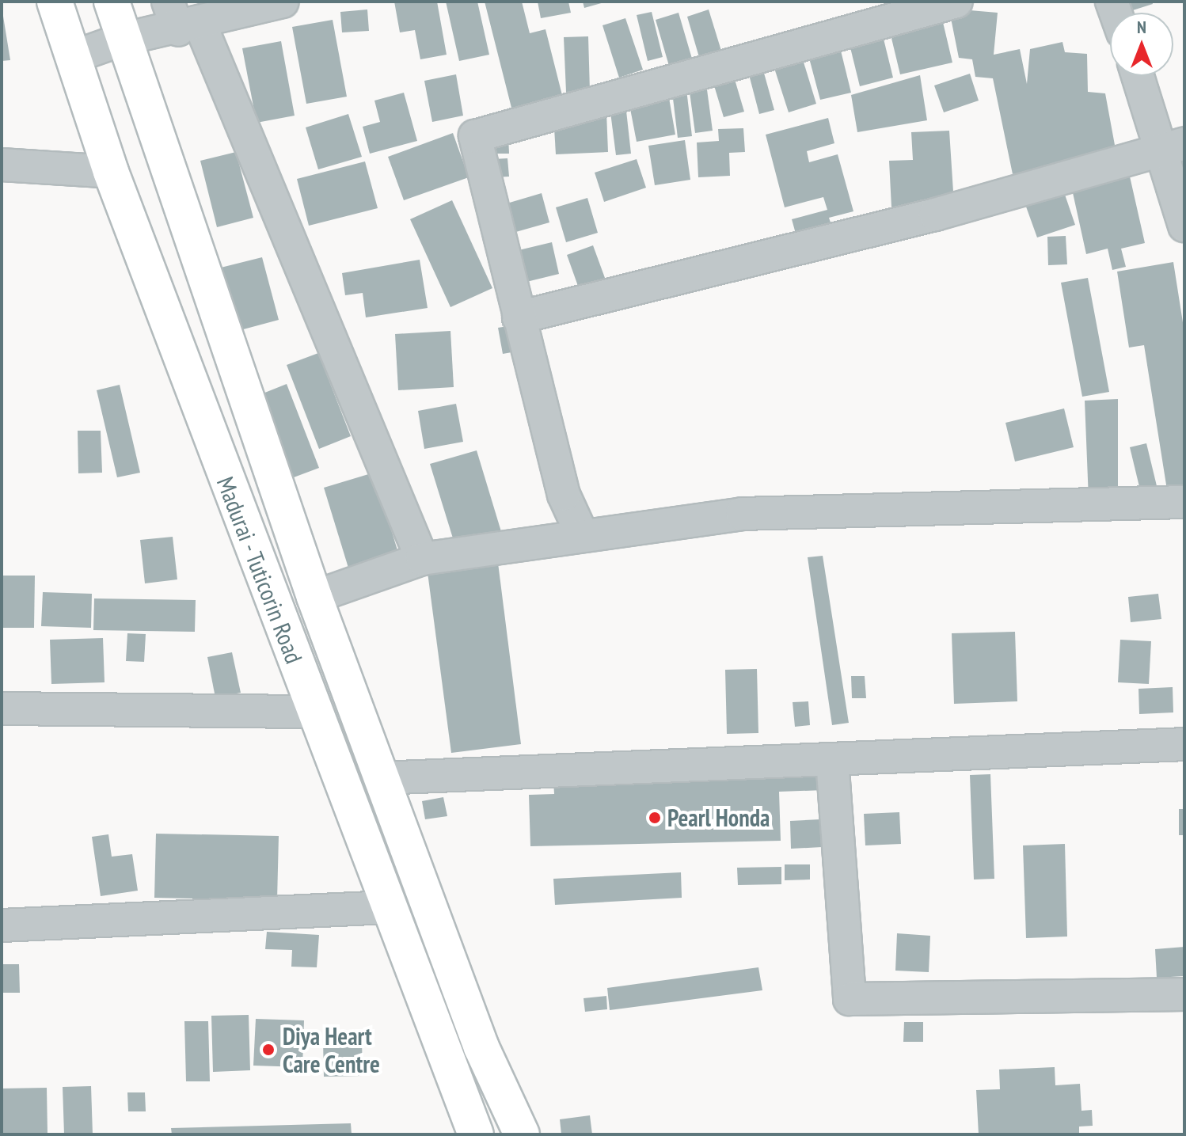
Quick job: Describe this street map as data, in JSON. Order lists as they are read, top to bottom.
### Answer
{
  "streets": {
    "main road": ["Madurai - Tuticorin Road"]
  },
  "places": ["Pearl Honda", "Diya Heart Care Centre"],
  "north": "top"
}
